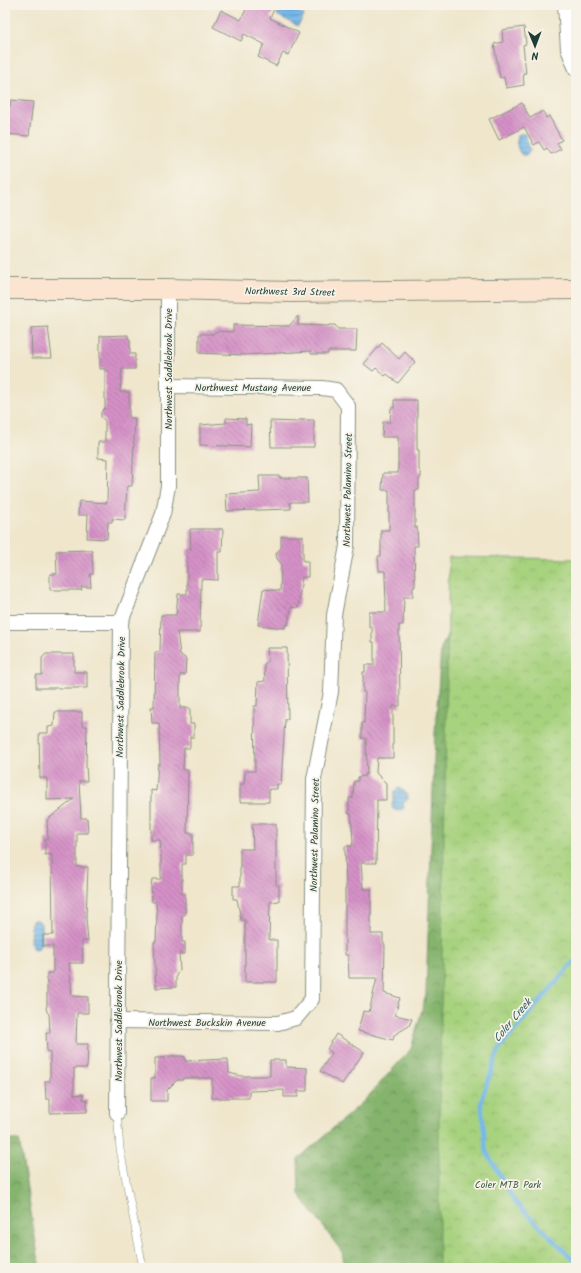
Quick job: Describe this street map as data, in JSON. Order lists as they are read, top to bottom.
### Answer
{
  "streets": {
    "street": [
      "Northwest 3rd Street",
      "Northwest Saddlebrook Drive",
      "Northwest Mustang Avenue",
      "Northwest Palamino Street",
      "Northwest Buckskin Avenue"
    ]
  },
  "crossings": [
    ["Northwest 3rd Street", "Northwest Saddlebrook Drive"],
    ["Northwest Saddlebrook Drive", "Northwest Mustang Avenue"],
    ["Northwest Saddlebrook Drive", "Northwest Buckskin Avenue"],
    ["Northwest Mustang Avenue", "Northwest Palamino Street"],
    ["Northwest Palamino Street", "Northwest Buckskin Avenue"]
  ],
  "water": ["Coler Creek"],
  "parks": ["Coler MTB Park"],
  "north": "bottom"
}
